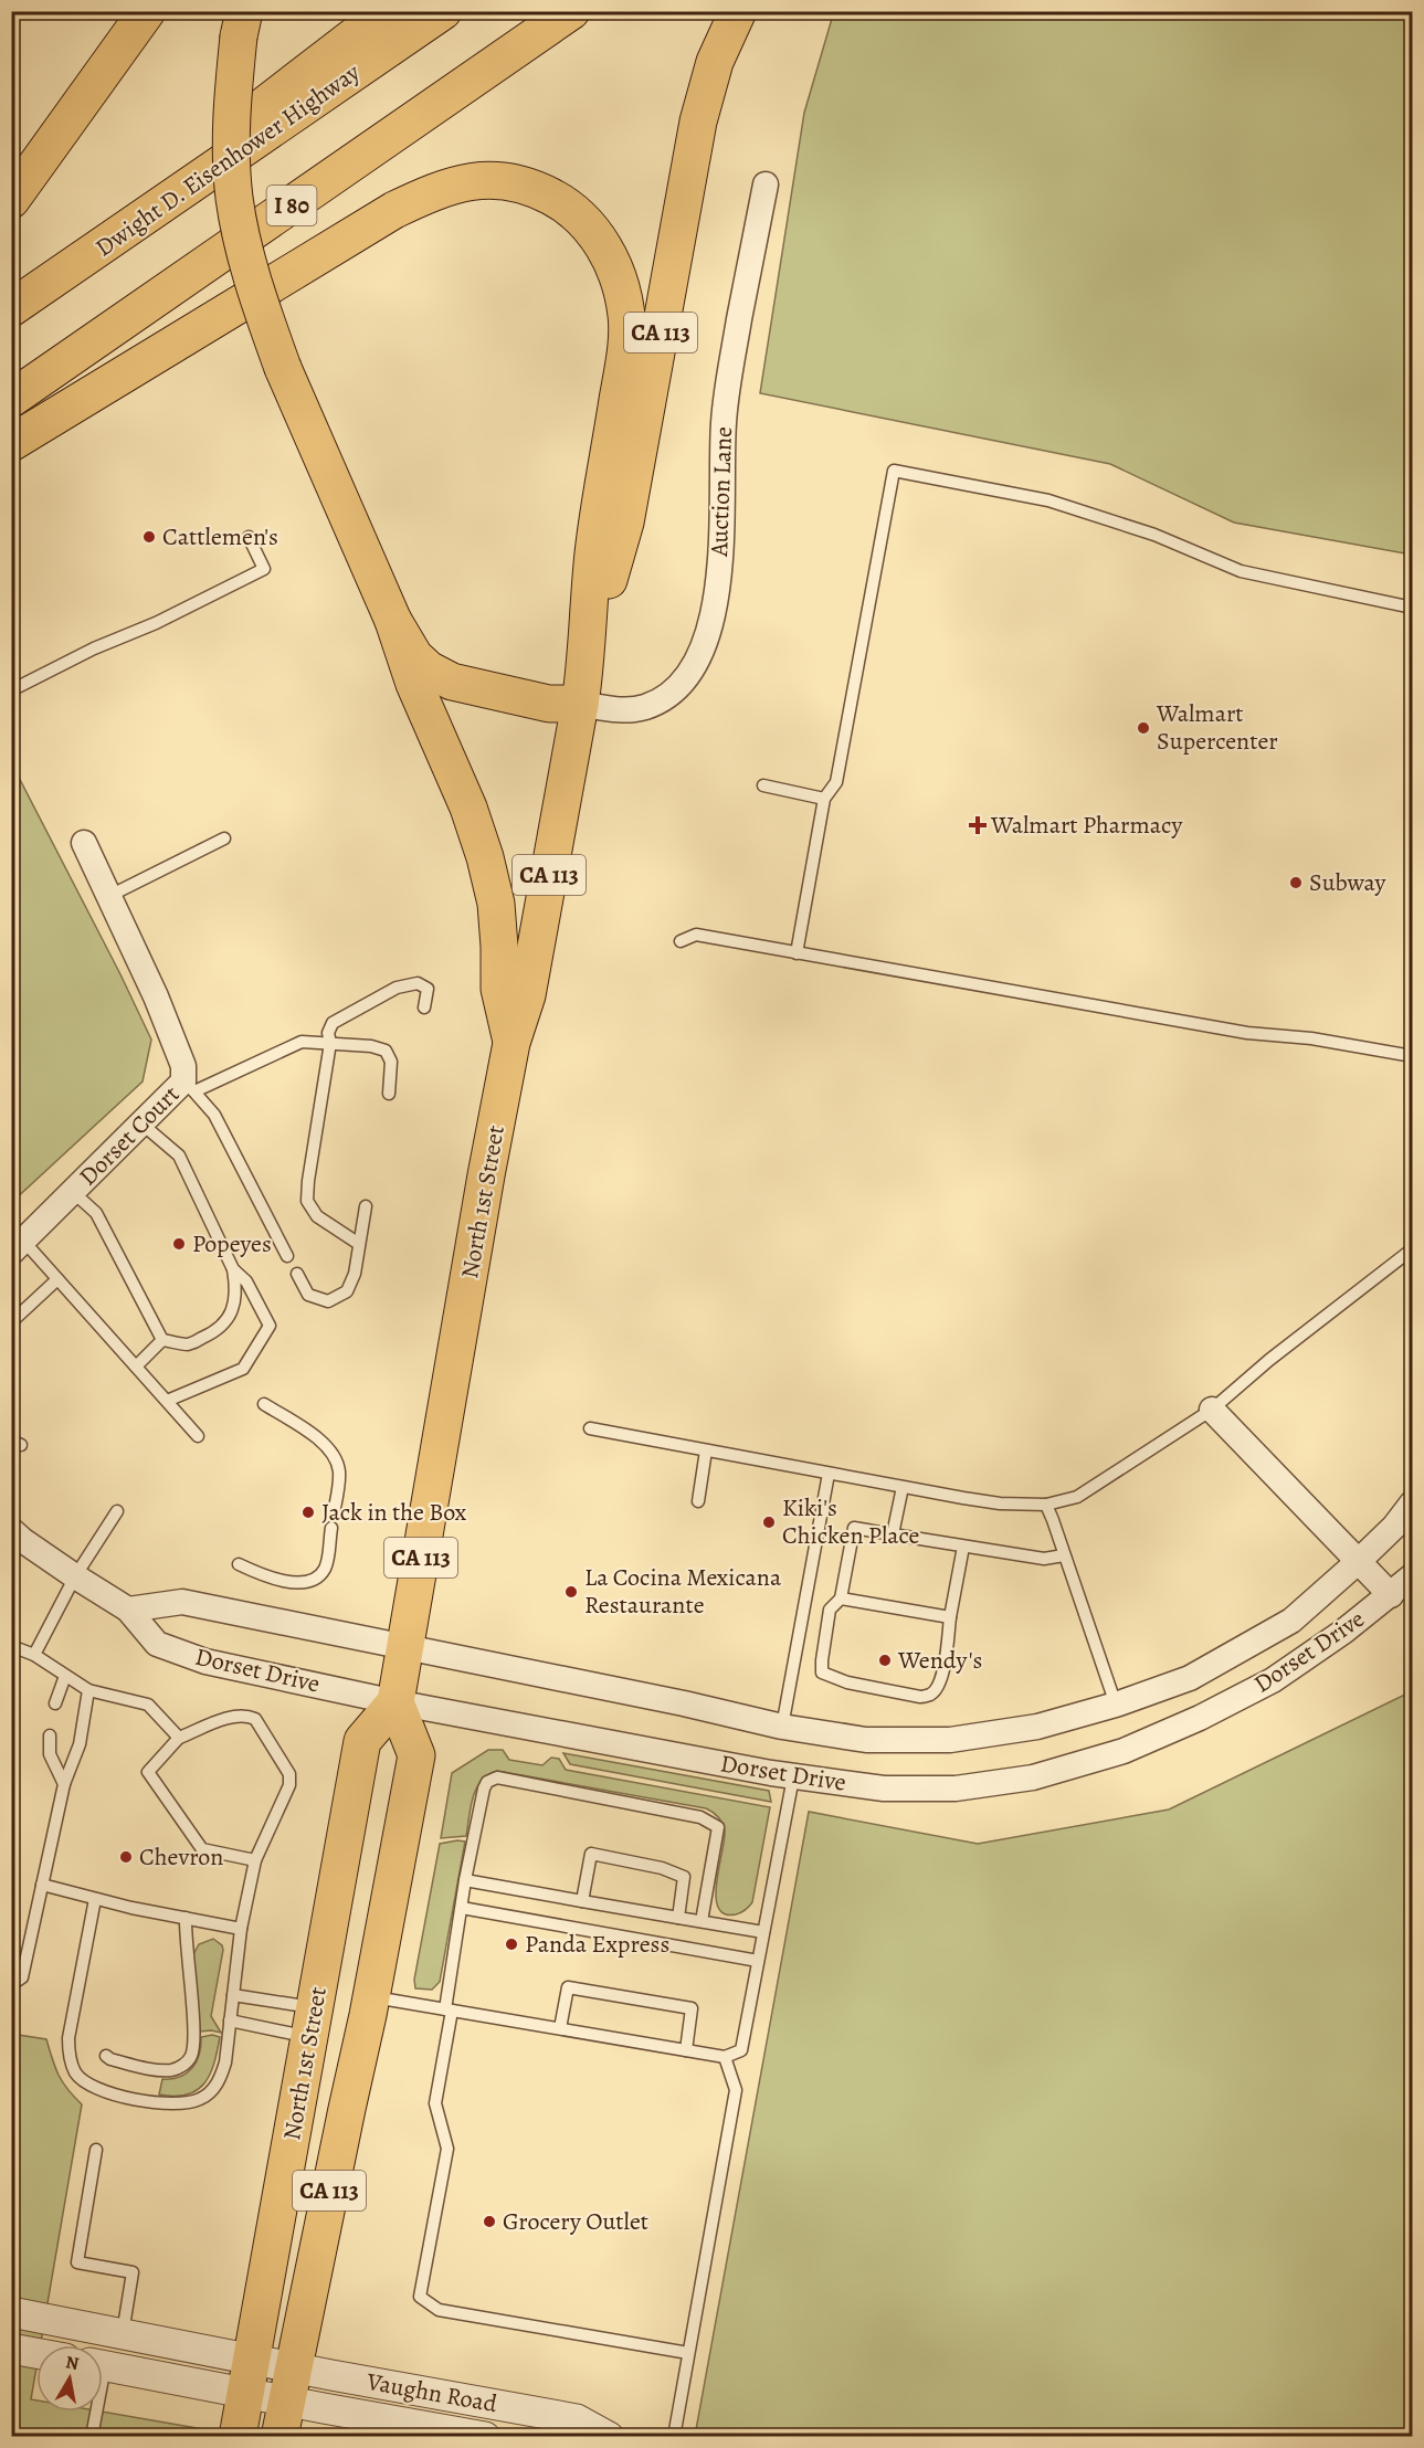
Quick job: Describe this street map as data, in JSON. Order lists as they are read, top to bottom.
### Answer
{
  "streets": {
    "main road": [
      "Dwight D. Eisenhower Highway",
      "I 80",
      "CA 113",
      "North 1st Street"
    ],
    "street": [
      "Auction Lane",
      "Dorset Court",
      "Dorset Drive",
      "Vaughn Road"
    ]
  },
  "crossings": [
    ["CA 113", "Auction Lane"],
    ["CA 113", "North 1st Street"],
    ["Auction Lane", "North 1st Street"],
    ["North 1st Street", "Dorset Drive"],
    ["North 1st Street", "Vaughn Road"]
  ],
  "places": {
    "other": [
      "Cattlemen's",
      "Walmart Supercenter",
      "Subway",
      "Popeyes",
      "Jack in the Box",
      "Kiki's Chicken Place",
      "La Cocina Mexicana Restaurante",
      "Wendy's",
      "Chevron",
      "Panda Express",
      "Grocery Outlet"
    ],
    "health": ["Walmart Pharmacy"]
  },
  "north": "top"
}
